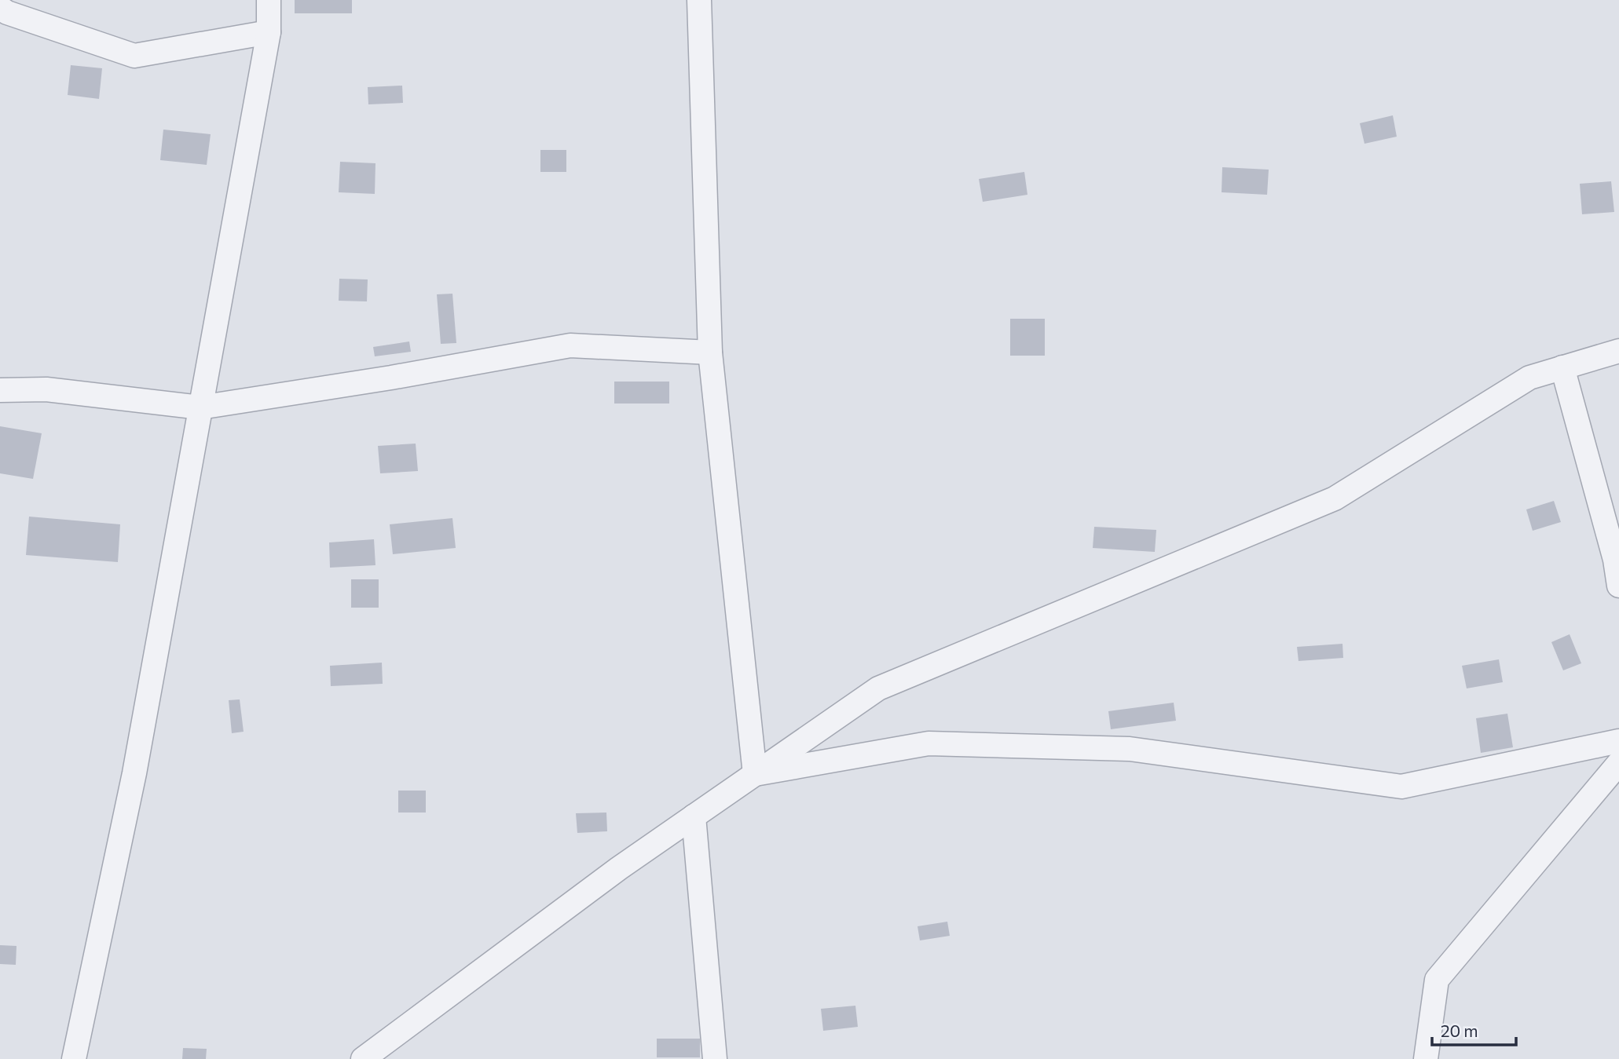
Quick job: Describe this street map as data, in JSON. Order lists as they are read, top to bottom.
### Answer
{
  "scale_bar": "20 m"
}
